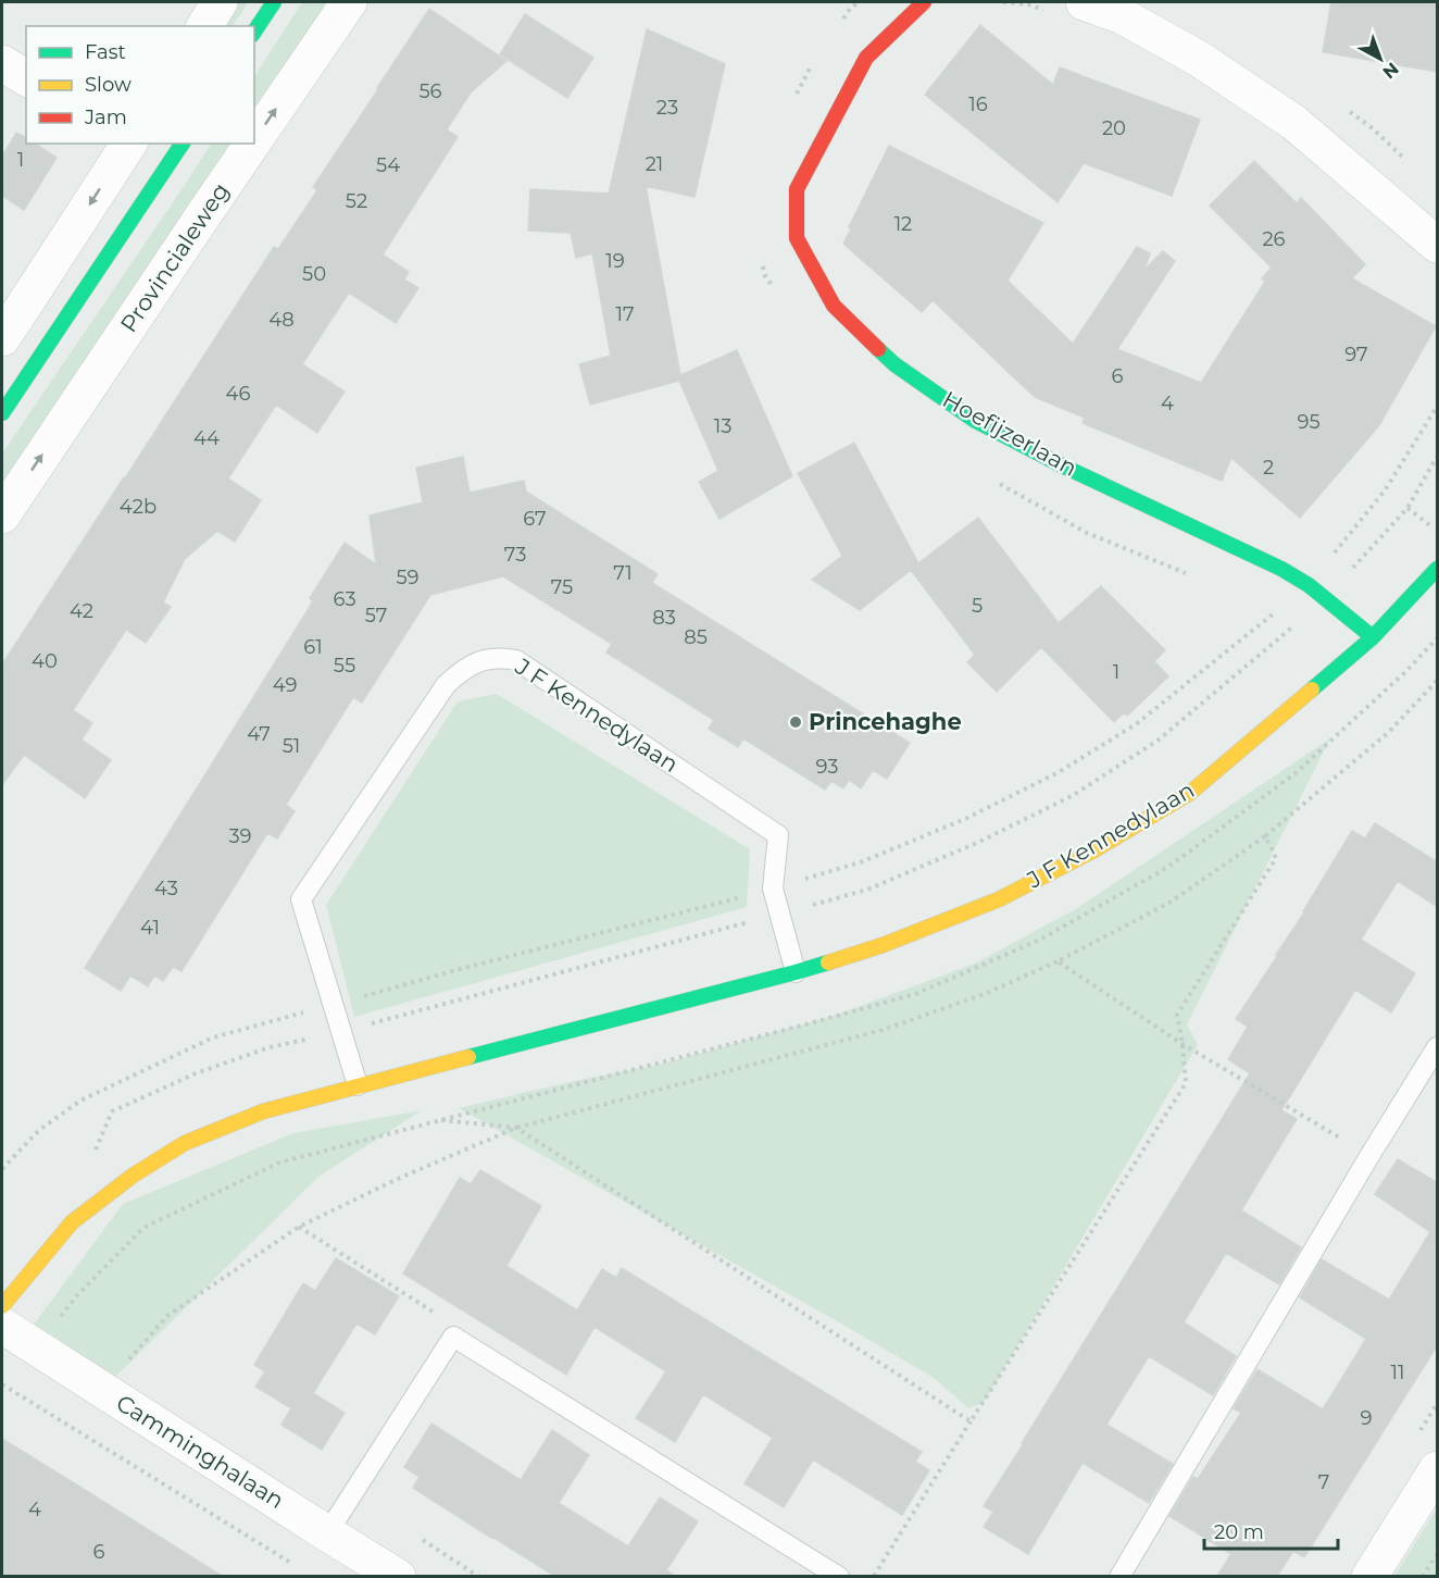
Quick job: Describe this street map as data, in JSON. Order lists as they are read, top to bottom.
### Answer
{
  "streets": {
    "street": [
      "Provincialeweg",
      "Hoefijzerlaan",
      "J F Kennedylaan",
      "Camminghalaan"
    ]
  },
  "crossings": [
    ["Hoefijzerlaan", "J F Kennedylaan"]
  ],
  "places": ["Princehaghe"],
  "house_numbers": [
    "56",
    "16",
    "23",
    "20",
    "1",
    "21",
    "54",
    "52",
    "12",
    "26",
    "19",
    "50",
    "17",
    "48",
    "97",
    "6",
    "46",
    "4",
    "95",
    "13",
    "44",
    "2",
    "42b",
    "67",
    "73",
    "71",
    "59",
    "75",
    "63",
    "5",
    "42",
    "57",
    "83",
    "85",
    "61",
    "40",
    "55",
    "1",
    "49",
    "47",
    "51",
    "93",
    "39",
    "43",
    "41",
    "11",
    "9",
    "7",
    "4",
    "6"
  ],
  "legend": ["Fast", "Slow", "Jam"],
  "scale_bar": "20 m",
  "north": "bottom right"
}
